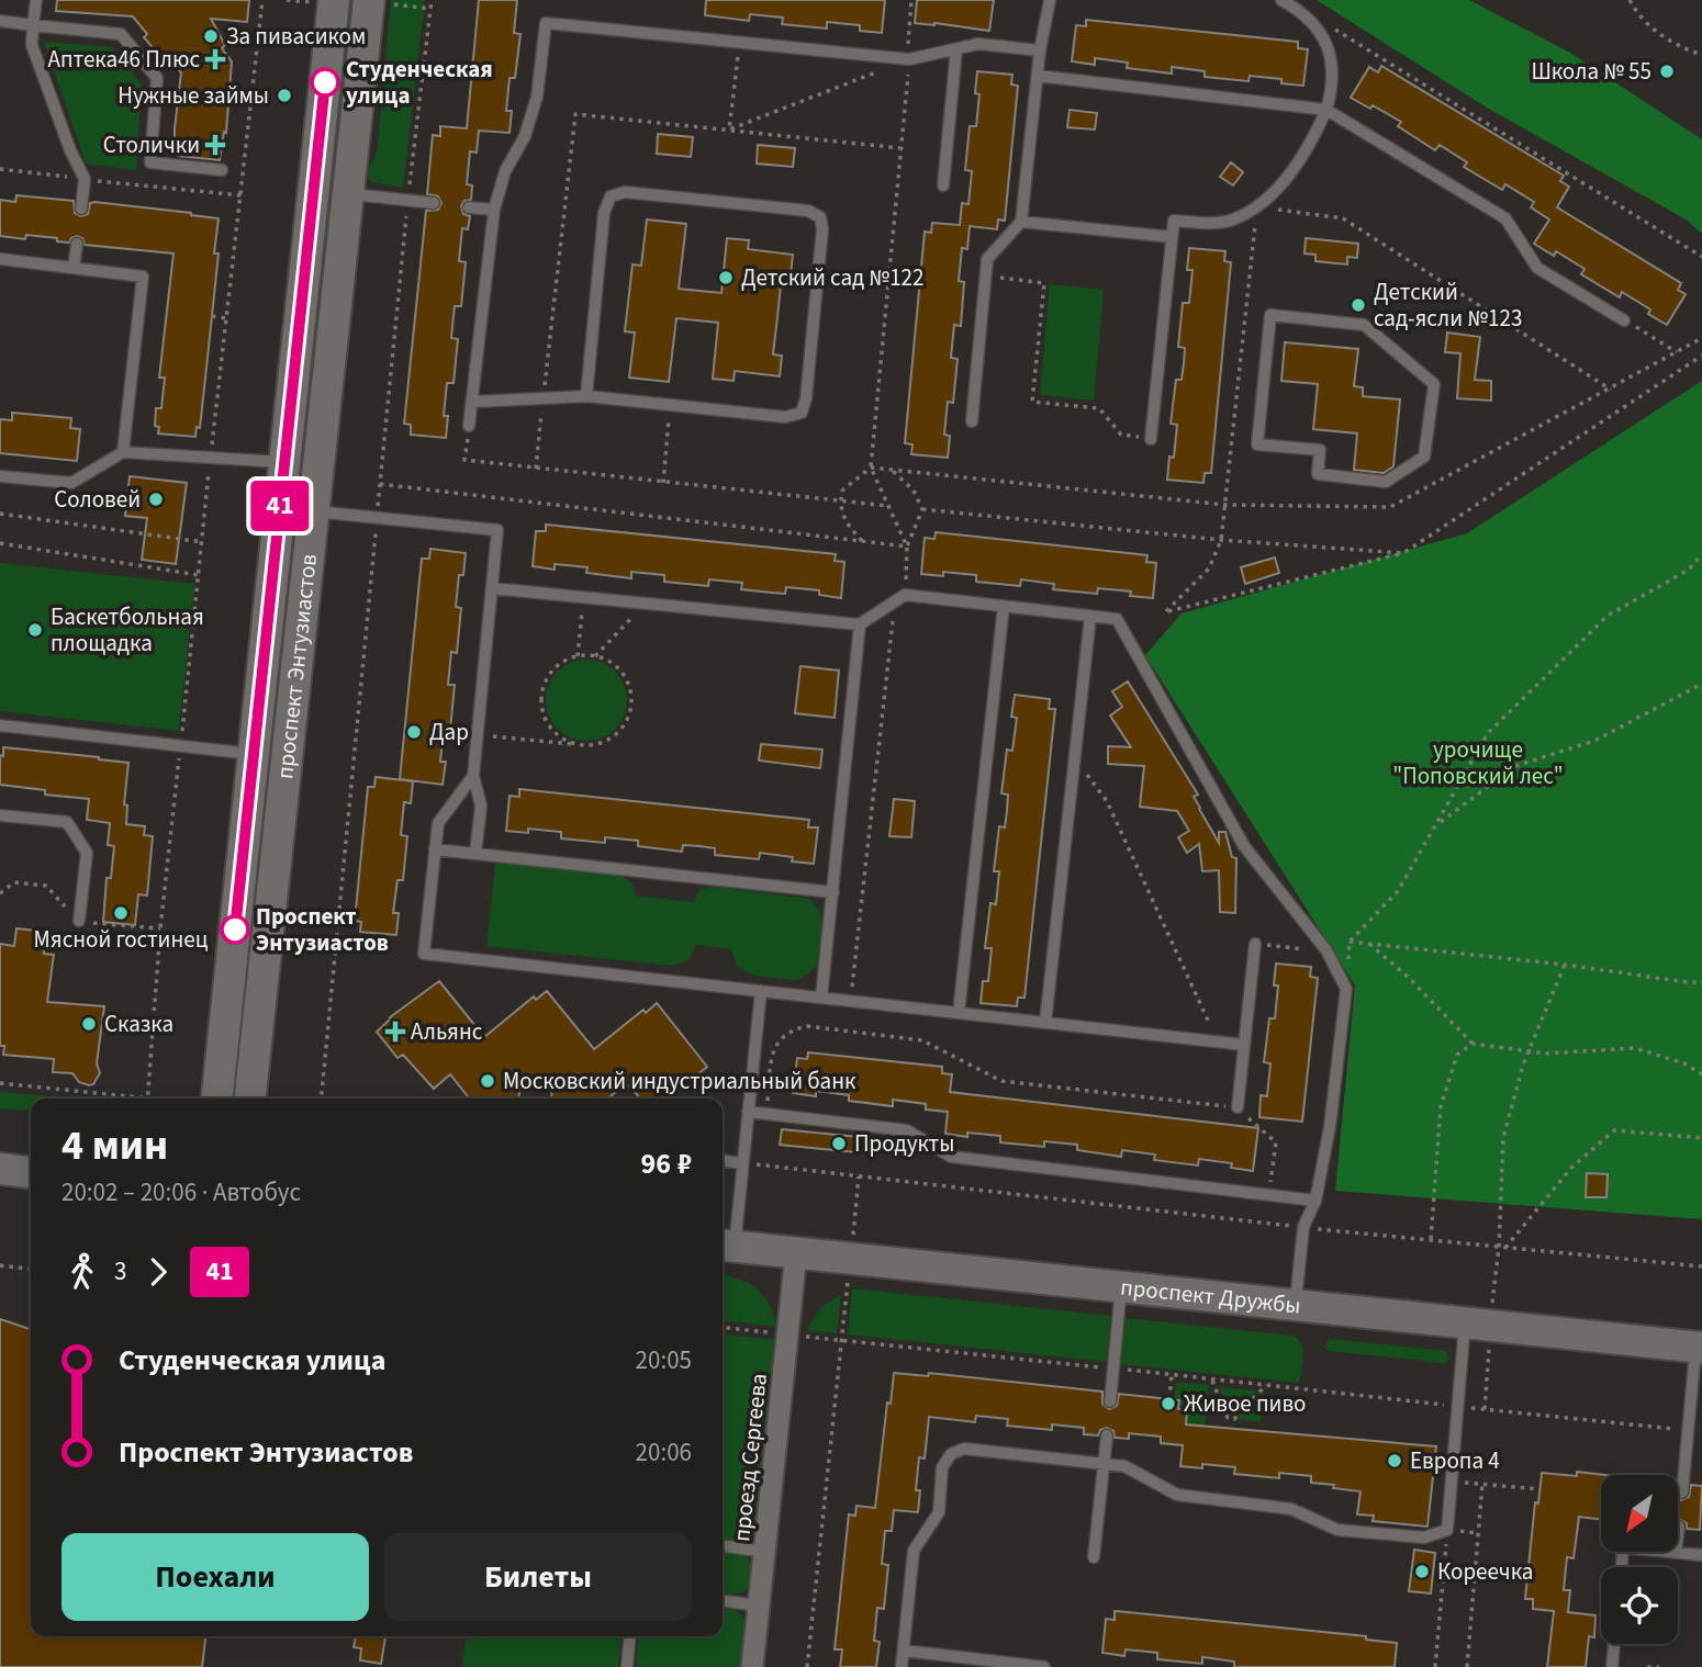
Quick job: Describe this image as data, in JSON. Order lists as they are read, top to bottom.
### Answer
{
  "streets": {
    "main road": ["проспект Энтузиастов", "проспект Дружбы"],
    "street": ["проезд Сергеева"]
  },
  "crossings": [
    ["проспект Дружбы", "проезд Сергеева"]
  ],
  "parks": ["урочище \"Поповский лес\""],
  "places": {
    "other": [
      "За пивасиком",
      "Школа № 55",
      "Студенческая улица",
      "Нужные займы",
      "Детский сад №122",
      "Детский сад-ясли №123",
      "Соловей",
      "Баскетбольная площадка",
      "Дар",
      "Мясной гостинец",
      "Проспект Энтузиастов",
      "Сказка",
      "Московский индустриальный банк",
      "Продукты",
      "Живое пиво",
      "Европа 4",
      "Кореечка"
    ],
    "health": ["Аптека46 Плюс", "Столички", "Альянс"]
  },
  "lines": ["bus line 41"],
  "north": "bottom left",
  "page": {
    "on_map": "41",
    "heading": ["4 мин", "20:02 – 20:06 · Автобус", "96 ₽"],
    "legs": ["3", "41"],
    "list": [
      {
        "name": "Студенческая улица",
        "value": "20:05"
      },
      {
        "name": "Проспект Энтузиастов",
        "value": "20:06"
      }
    ],
    "buttons": ["Поехали", "Билеты"]
  }
}
